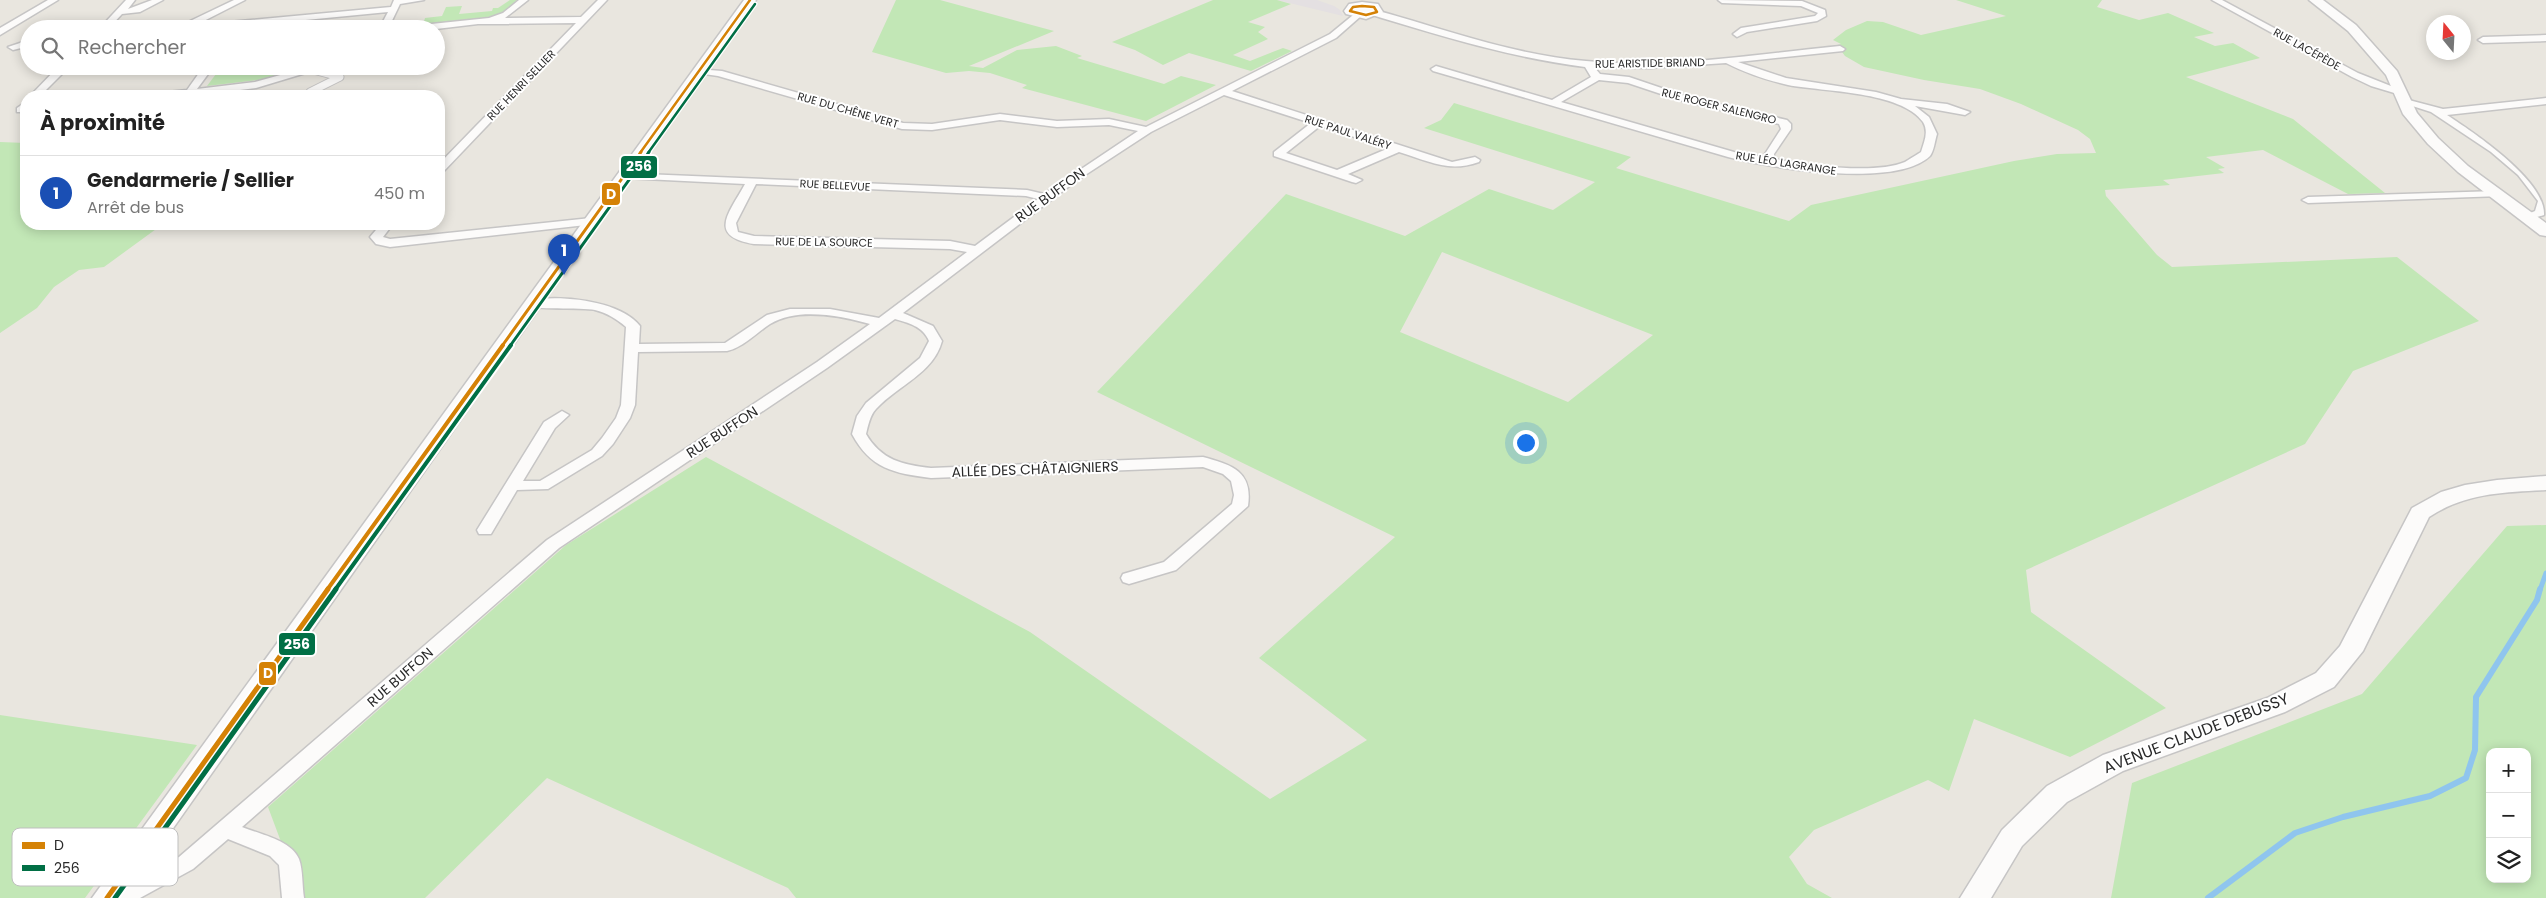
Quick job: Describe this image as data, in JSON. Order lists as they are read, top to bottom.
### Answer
{
  "streets": {
    "main road": ["AVENUE CLAUDE DEBUSSY"],
    "street": [
      "RUE LACÉPÈDE",
      "RUE ARISTIDE BRIAND",
      "RUE HENRI SELLIER",
      "RUE ROGER SALENGRO",
      "RUE DU CHÊNE VERT",
      "RUE PAUL VALÉRY",
      "RUE LÉO LAGRANGE",
      "RUE BELLEVUE",
      "RUE BUFFON",
      "RUE DE LA SOURCE",
      "ALLÉE DES CHÂTAIGNIERS"
    ]
  },
  "crossings": [
    ["RUE ARISTIDE BRIAND", "RUE LÉO LAGRANGE"],
    ["RUE ROGER SALENGRO", "RUE LÉO LAGRANGE"],
    ["RUE DU CHÊNE VERT", "RUE BUFFON"],
    ["RUE PAUL VALÉRY", "RUE BUFFON"],
    ["RUE BELLEVUE", "RUE BUFFON"],
    ["RUE BELLEVUE", "RUE DE LA SOURCE"],
    ["RUE BUFFON", "RUE DE LA SOURCE"],
    ["RUE BUFFON", "ALLÉE DES CHÂTAIGNIERS"]
  ],
  "lines": ["transit line D", "transit line 256"],
  "legend": ["D", "256"],
  "north": "top",
  "page": {
    "search": "Rechercher",
    "heading": "À proximité",
    "list": [
      {
        "mark": "1",
        "name": "Gendarmerie / Sellier",
        "note": "Arrêt de bus",
        "value": "450 m"
      }
    ],
    "pins": "1",
    "map_buttons": ["+", "−"]
  }
}
